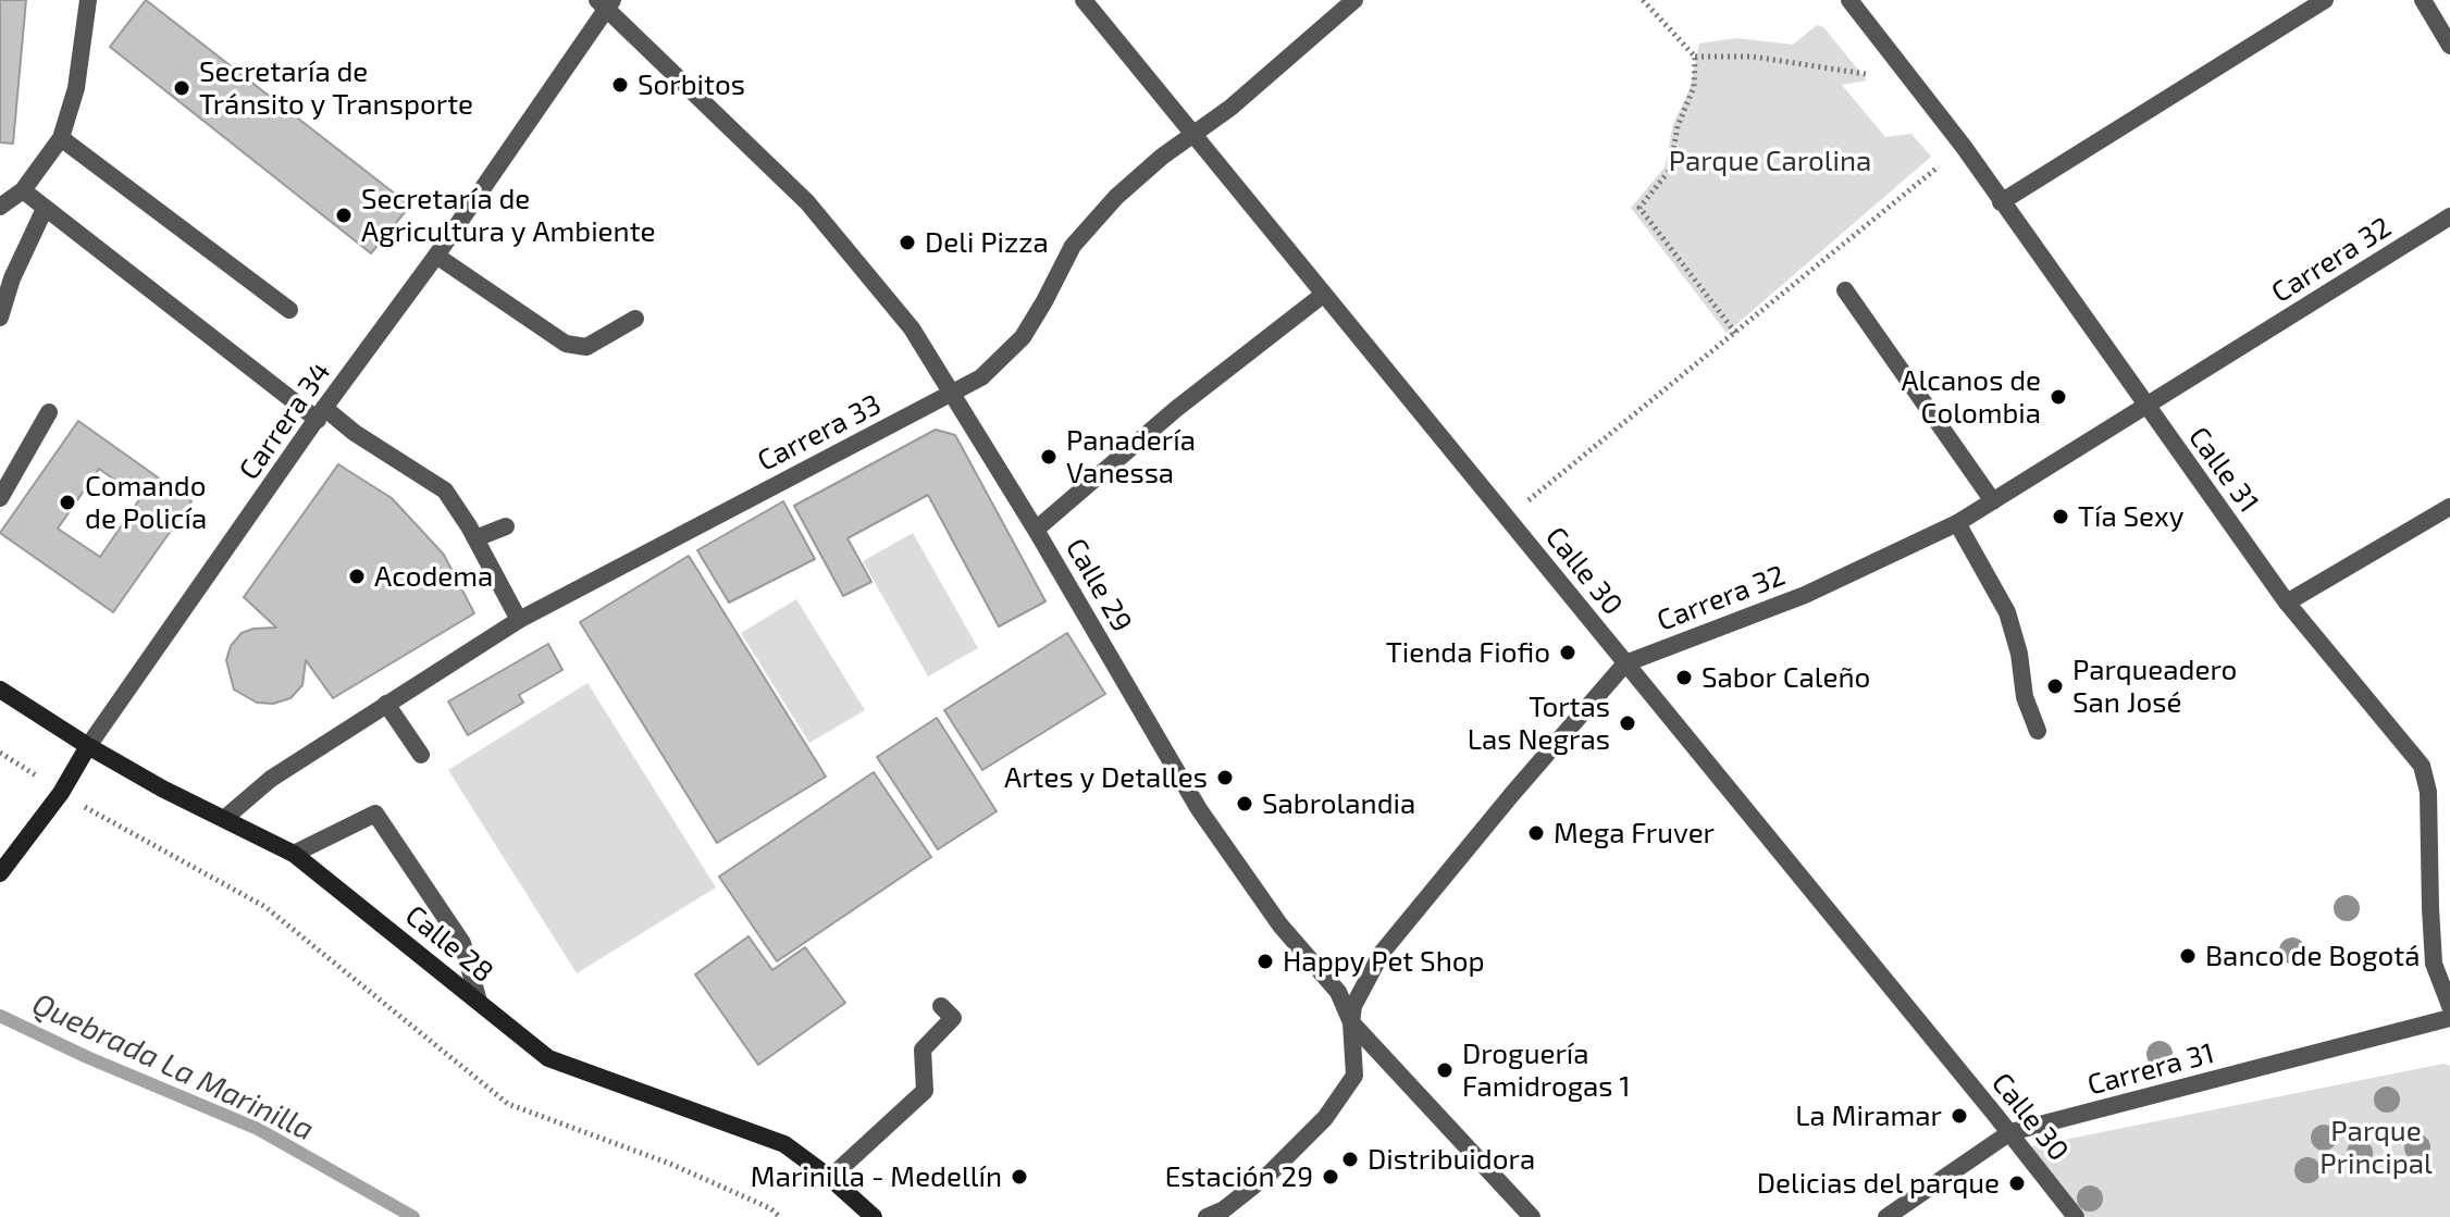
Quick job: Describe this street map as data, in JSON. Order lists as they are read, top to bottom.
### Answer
{
  "streets": {
    "main road": ["Carrera 34", "Calle 28"],
    "street": [
      "Carrera 32",
      "Carrera 33",
      "Calle 31",
      "Calle 30",
      "Calle 29",
      "Carrera 31"
    ]
  },
  "crossings": [
    ["Carrera 32", "Calle 31"],
    ["Carrera 32", "Calle 30"],
    ["Carrera 32", "Calle 29"],
    ["Carrera 34", "Calle 29"],
    ["Carrera 34", "Calle 28"],
    ["Carrera 33", "Calle 30"],
    ["Carrera 33", "Calle 29"],
    ["Carrera 33", "Calle 28"],
    ["Calle 30", "Carrera 31"]
  ],
  "water": ["Quebrada La Marinilla"],
  "parks": ["Parque Carolina", "Parque Principal"],
  "places": [
    "Sorbitos",
    "Secretaría de Tránsito y Transporte",
    "Secretaría de Agricultura y Ambiente",
    "Deli Pizza",
    "Alcanos de Colombia",
    "Panadería Vanessa",
    "Comando de Policía",
    "Tía Sexy",
    "Acodema",
    "Tienda Fiofio",
    "Sabor Caleño",
    "Parqueadero San José",
    "Tortas Las Negras",
    "Artes y Detalles",
    "Sabrolandia",
    "Mega Fruver",
    "Banco de Bogotá",
    "Happy Pet Shop",
    "Droguería Famidrogas 1",
    "La Miramar",
    "Distribuidora",
    "Marinilla - Medellín",
    "Estación 29",
    "Delicias del parque"
  ]
}
